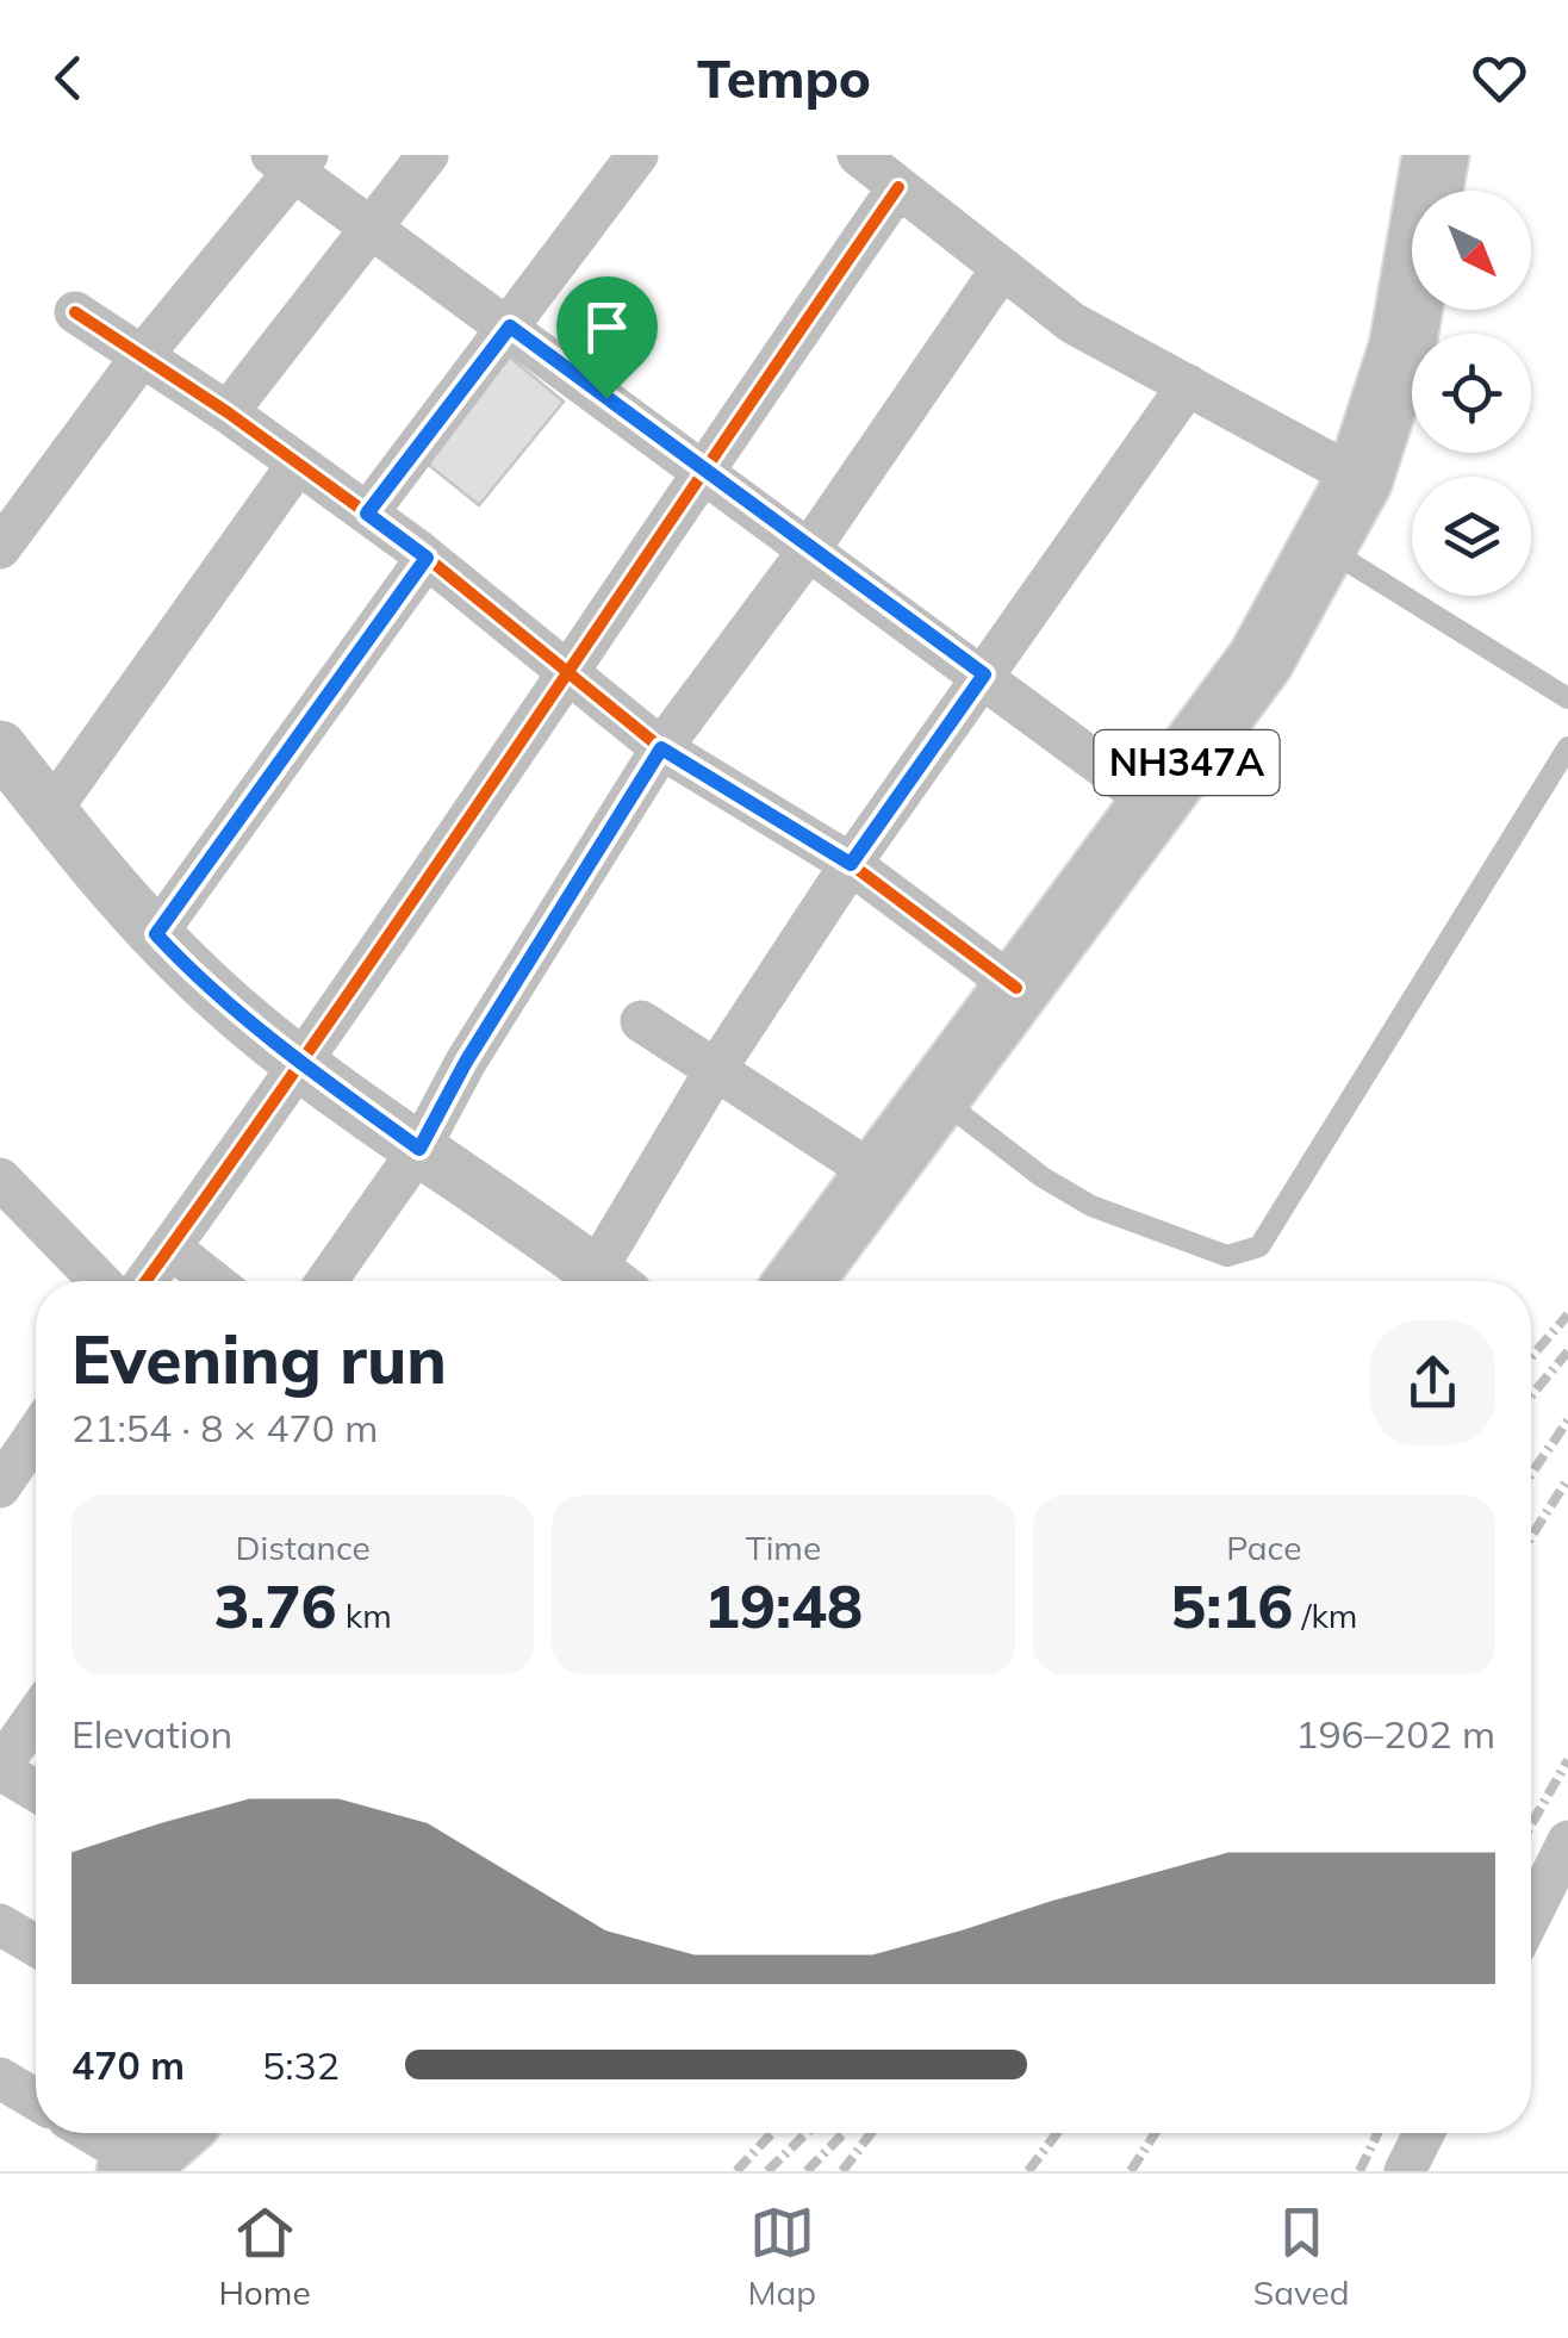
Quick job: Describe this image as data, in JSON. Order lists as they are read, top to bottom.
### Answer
{
  "streets": {
    "highway": ["NH347A"]
  },
  "north": "bottom right",
  "page": {
    "header": "Tempo",
    "heading": ["Evening run", "21:54 · 8 × 470 m"],
    "stats": [
      ["Distance", "3.76 km"],
      ["Time", "19:48"],
      ["Pace", "5:16 /km"]
    ],
    "chart": ["Elevation", "196–202 m"],
    "list": [
      {
        "name": "470 m",
        "note": "5:32"
      }
    ],
    "tabs": ["Home", "Map", "Saved"]
  }
}
